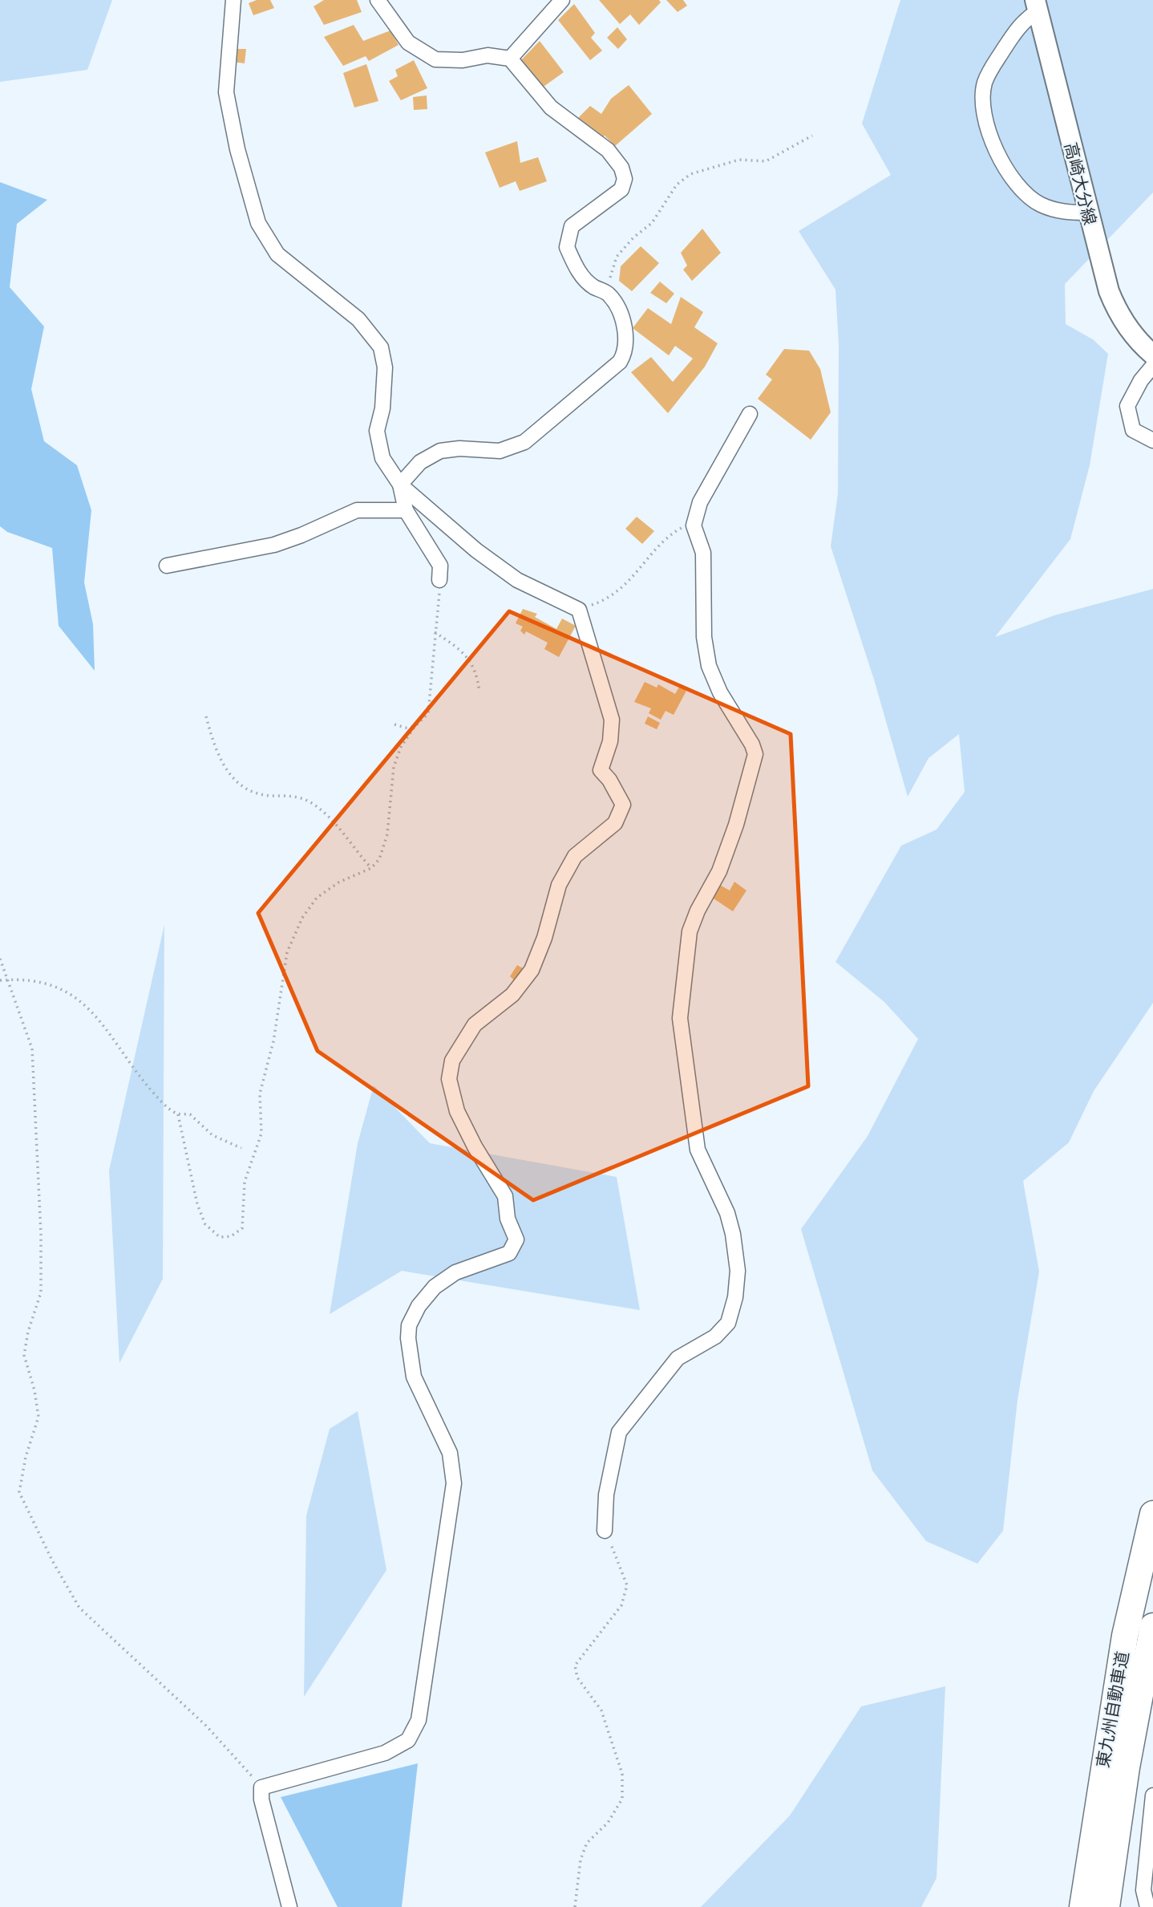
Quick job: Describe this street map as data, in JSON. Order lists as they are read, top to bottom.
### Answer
{
  "streets": {
    "highway": ["東九州自動車道"],
    "main road": ["高崎大分線"]
  }
}
